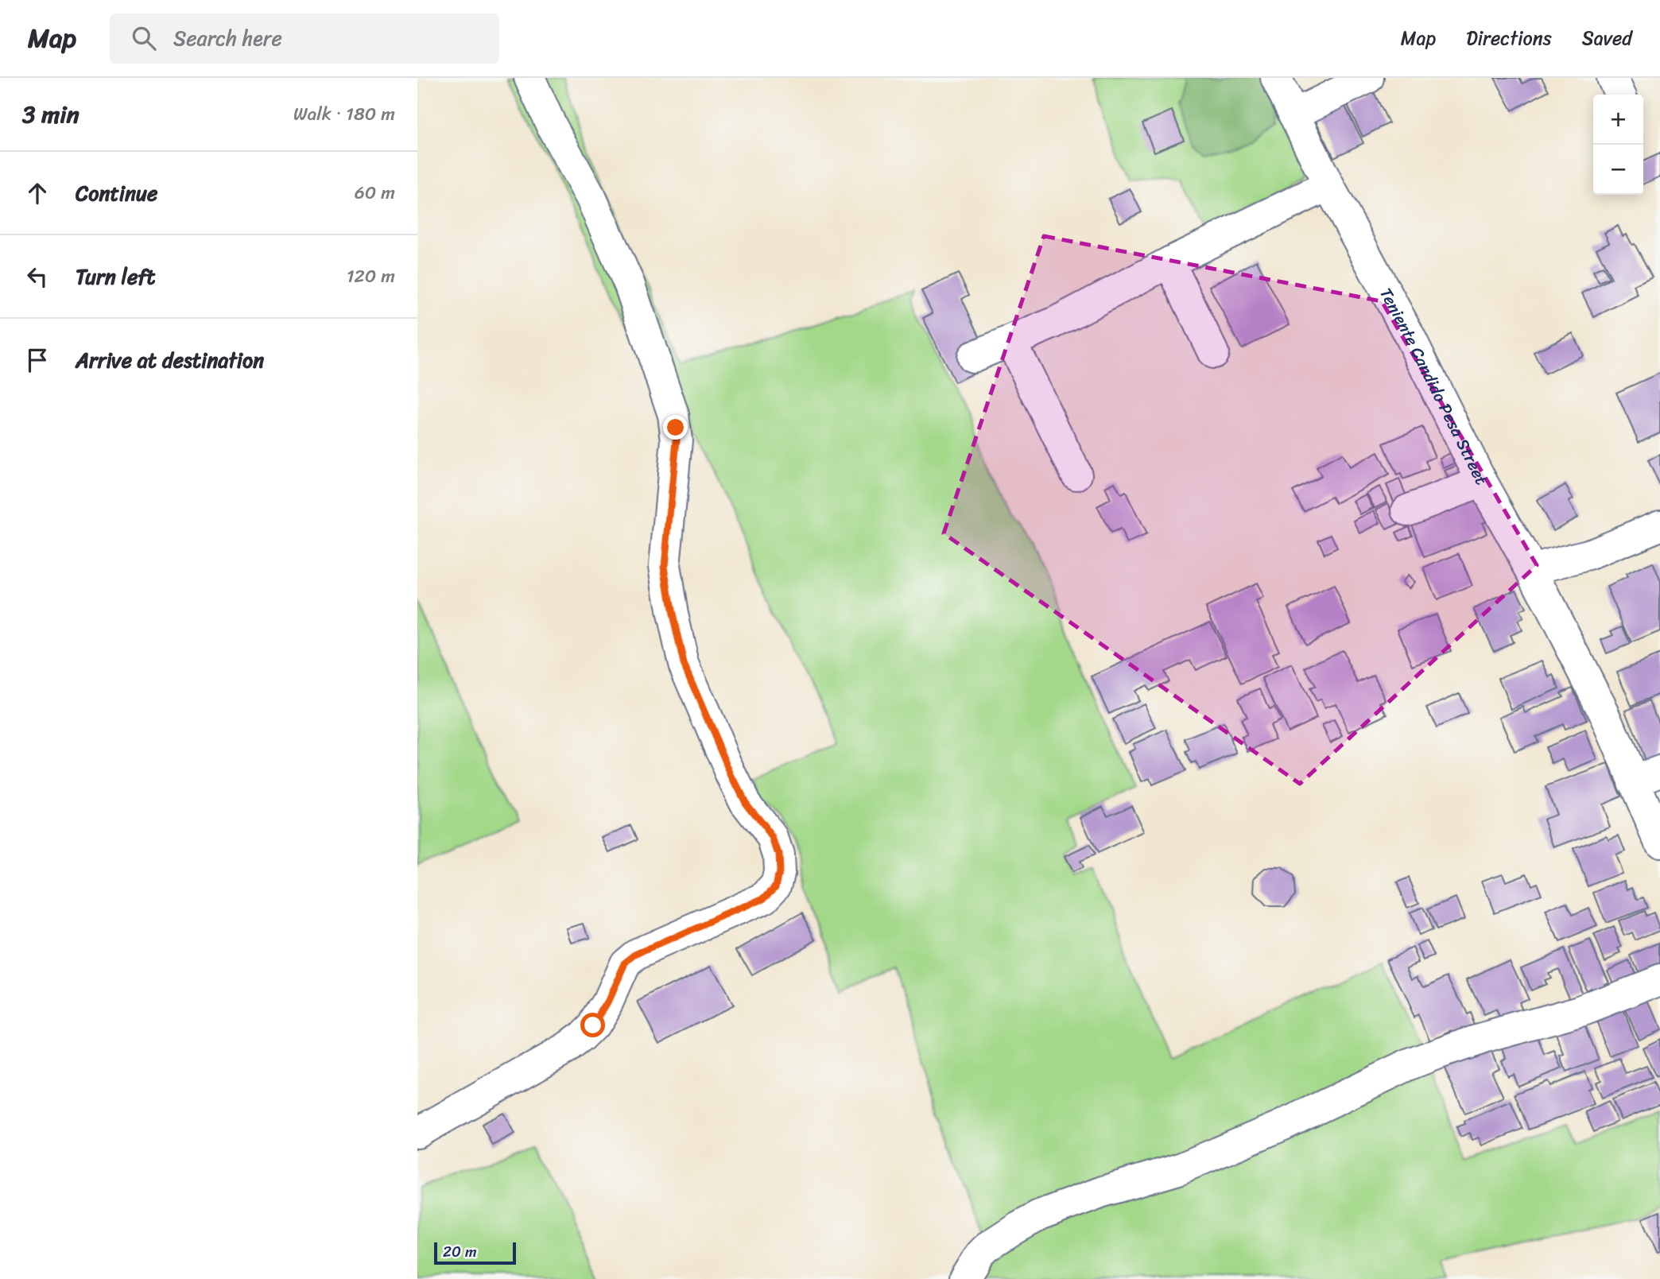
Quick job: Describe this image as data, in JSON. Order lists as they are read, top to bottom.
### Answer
{
  "streets": {
    "street": ["Teniente Candido Pesa Street"]
  },
  "scale_bar": "20 m",
  "page": {
    "header": "Map",
    "search": "Search here",
    "nav": ["Map", "Directions", "Saved"],
    "heading": ["3 min", "Walk · 180 m"],
    "map_buttons": ["+", "−"],
    "list": [
      ["Continue", "60 m"],
      ["Turn left", "120 m"],
      "Arrive at destination"
    ],
    "scale": "20 m"
  }
}
